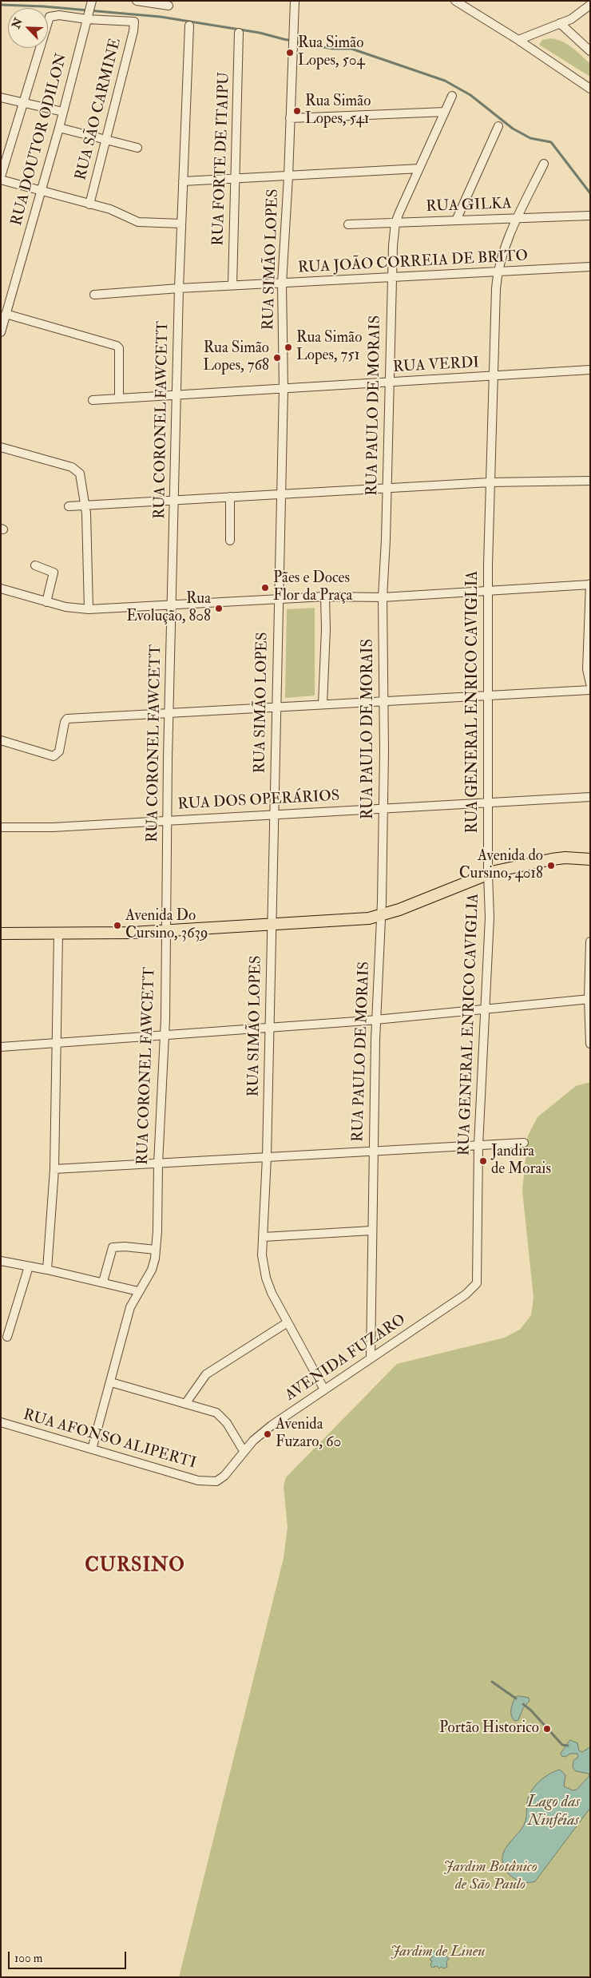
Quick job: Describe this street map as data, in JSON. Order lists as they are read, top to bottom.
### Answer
{
  "streets": {
    "street": [
      "RUA SÃO CARMINE",
      "RUA DOUTOR ODILON",
      "RUA FORTE DE ITAIPU",
      "RUA GILKA",
      "RUA SIMÃO LOPES",
      "RUA JOÃO CORREIA DE BRITO",
      "RUA VERDI",
      "RUA PAULO DE MORAIS",
      "RUA CORONEL FAWCETT",
      "RUA GENERAL ENRICO CAVIGLIA",
      "RUA DOS OPERÁRIOS",
      "AVENIDA FUZARO",
      "RUA AFONSO ALIPERTI"
    ]
  },
  "crossings": [
    ["RUA SÃO CARMINE", "RUA DOUTOR ODILON"],
    ["RUA FORTE DE ITAIPU", "RUA JOÃO CORREIA DE BRITO"],
    ["RUA GILKA", "RUA PAULO DE MORAIS"],
    ["RUA GILKA", "RUA GENERAL ENRICO CAVIGLIA"],
    ["RUA SIMÃO LOPES", "RUA JOÃO CORREIA DE BRITO"],
    ["RUA SIMÃO LOPES", "RUA VERDI"],
    ["RUA SIMÃO LOPES", "RUA DOS OPERÁRIOS"],
    ["RUA SIMÃO LOPES", "AVENIDA FUZARO"],
    ["RUA JOÃO CORREIA DE BRITO", "RUA PAULO DE MORAIS"],
    ["RUA JOÃO CORREIA DE BRITO", "RUA CORONEL FAWCETT"],
    ["RUA JOÃO CORREIA DE BRITO", "RUA GENERAL ENRICO CAVIGLIA"],
    ["RUA VERDI", "RUA PAULO DE MORAIS"],
    ["RUA VERDI", "RUA CORONEL FAWCETT"],
    ["RUA VERDI", "RUA GENERAL ENRICO CAVIGLIA"],
    ["RUA PAULO DE MORAIS", "RUA DOS OPERÁRIOS"],
    ["RUA PAULO DE MORAIS", "AVENIDA FUZARO"],
    ["RUA CORONEL FAWCETT", "RUA DOS OPERÁRIOS"],
    ["RUA CORONEL FAWCETT", "RUA AFONSO ALIPERTI"],
    ["RUA GENERAL ENRICO CAVIGLIA", "RUA DOS OPERÁRIOS"],
    ["RUA GENERAL ENRICO CAVIGLIA", "AVENIDA FUZARO"],
    ["AVENIDA FUZARO", "RUA AFONSO ALIPERTI"]
  ],
  "districts": ["CURSINO"],
  "water": ["Lago das Ninféias"],
  "parks": ["Jardim Botânico de São Paulo", "Jardim de Lineu"],
  "places": [
    "Rua Simão Lopes, 504",
    "Rua Simão Lopes, 541",
    "Rua Simão Lopes, 751",
    "Rua Simão Lopes, 768",
    "Pães e Doces Flor da Praça",
    "Rua Evolução, 808",
    "Avenida do Cursino, 4018",
    "Avenida Do Cursino, 3639",
    "Jandira de Morais",
    "Avenida Fuzaro, 60",
    "Portão Historico"
  ],
  "scale_bar": "100 m",
  "north": "top left"
}
